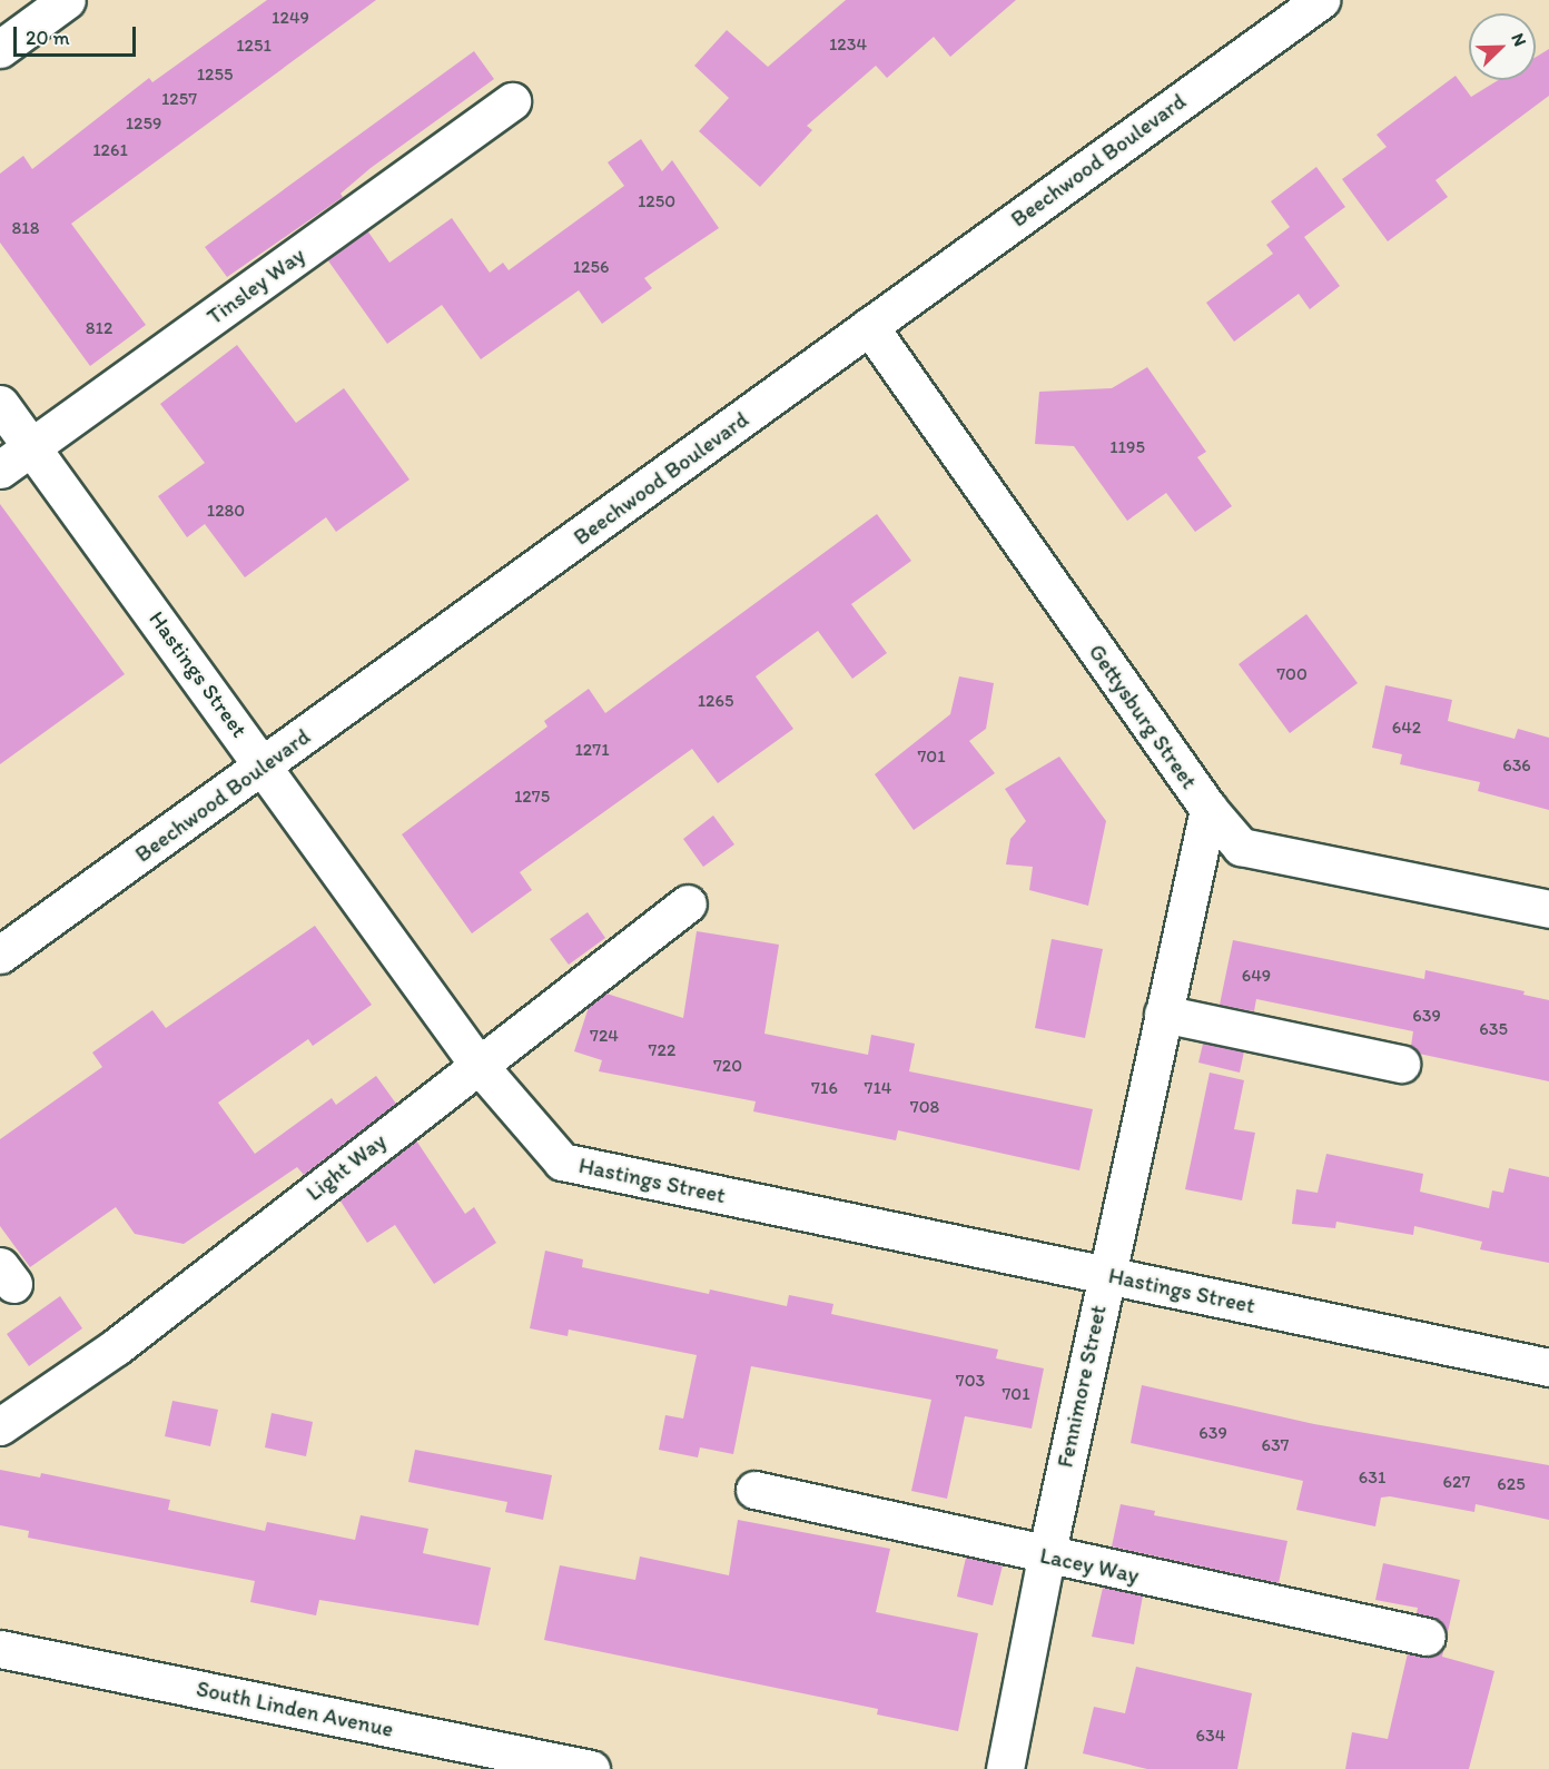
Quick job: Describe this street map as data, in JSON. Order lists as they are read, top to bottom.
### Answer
{
  "streets": {
    "street": [
      "Beechwood Boulevard",
      "Tinsley Way",
      "Hastings Street",
      "Gettysburg Street",
      "Light Way",
      "Fennimore Street",
      "Lacey Way",
      "South Linden Avenue"
    ]
  },
  "crossings": [
    ["Beechwood Boulevard", "Hastings Street"],
    ["Beechwood Boulevard", "Gettysburg Street"],
    ["Tinsley Way", "Hastings Street"],
    ["Hastings Street", "Light Way"],
    ["Hastings Street", "Fennimore Street"],
    ["Gettysburg Street", "Fennimore Street"],
    ["Fennimore Street", "Lacey Way"]
  ],
  "house_numbers": [
    "1249",
    "1234",
    "1251",
    "1255",
    "1257",
    "1259",
    "1261",
    "1250",
    "818",
    "1256",
    "812",
    "1195",
    "1280",
    "700",
    "1265",
    "642",
    "1271",
    "701",
    "636",
    "1275",
    "649",
    "639",
    "635",
    "724",
    "722",
    "720",
    "716",
    "714",
    "708",
    "703",
    "701",
    "639",
    "637",
    "631",
    "627",
    "625",
    "634"
  ],
  "scale_bar": "20 m",
  "north": "top right"
}
